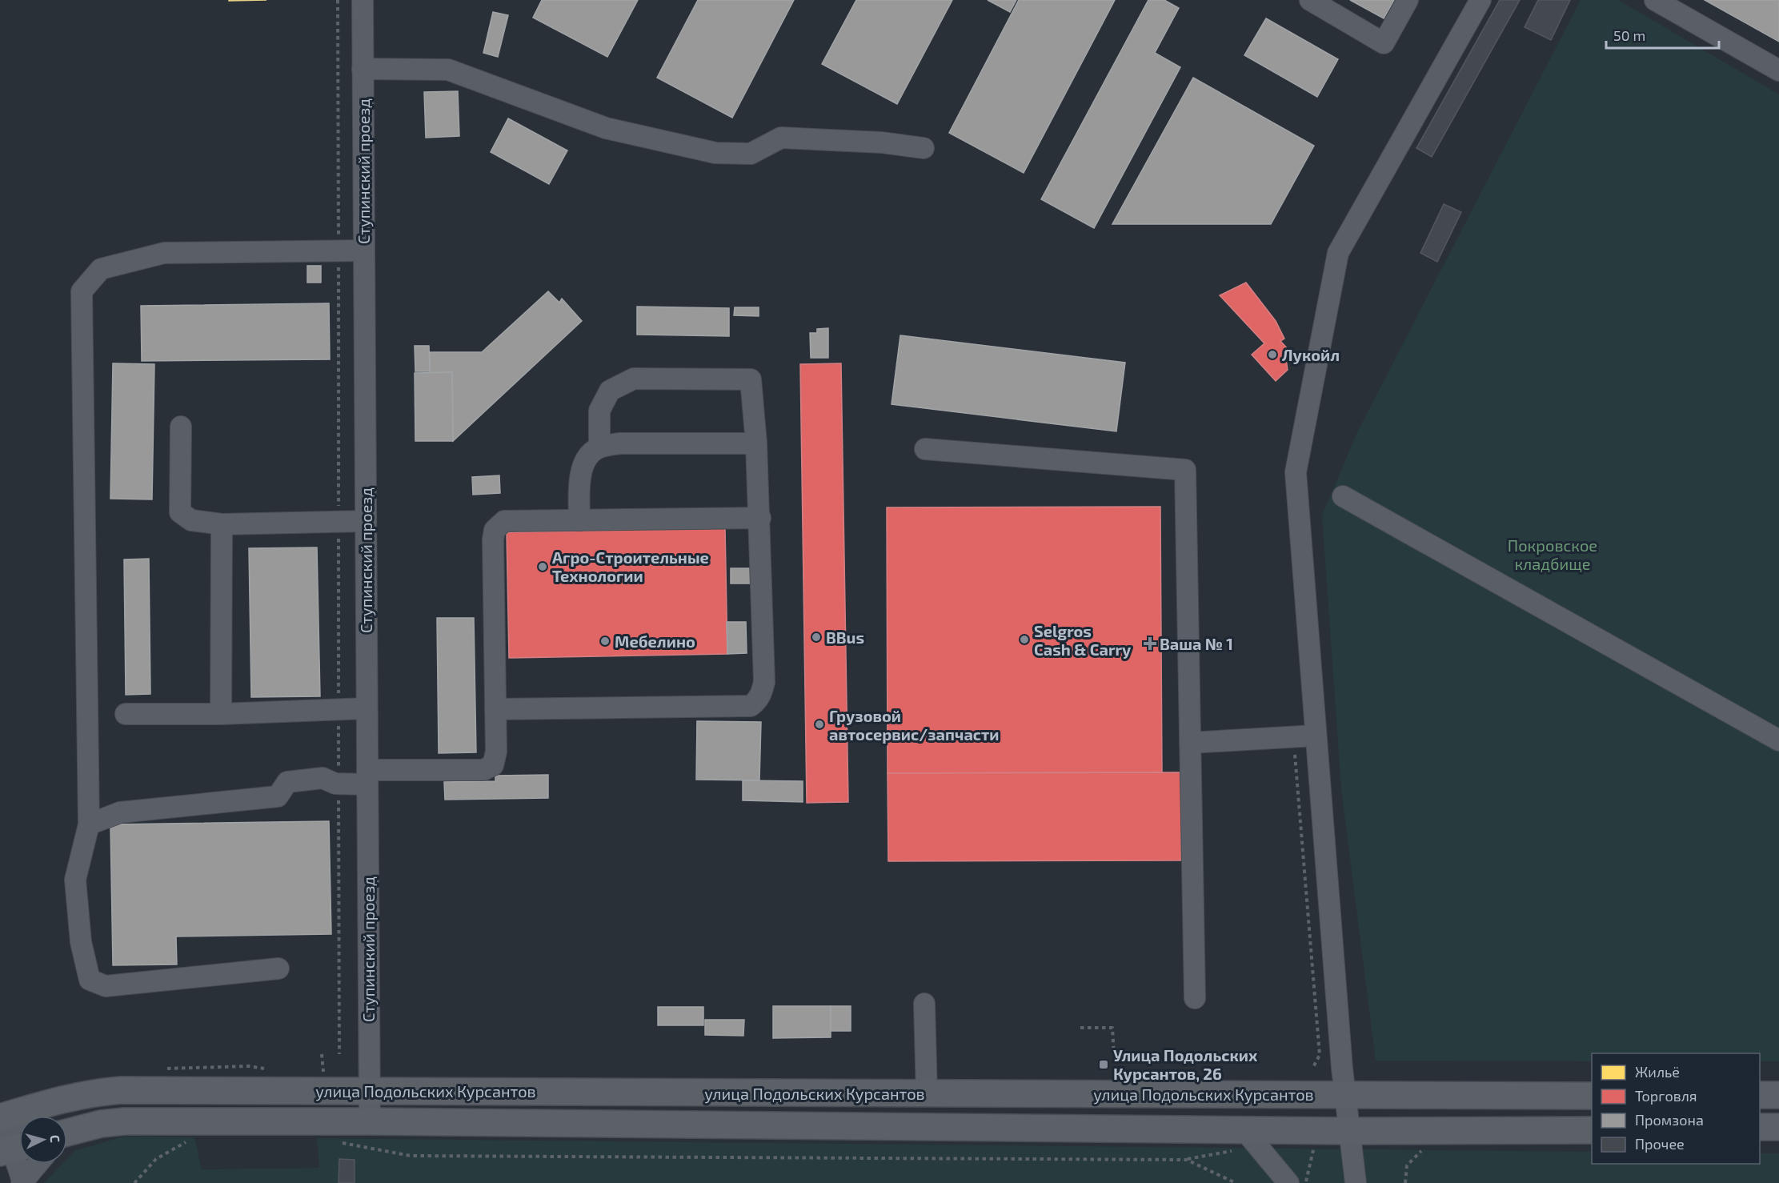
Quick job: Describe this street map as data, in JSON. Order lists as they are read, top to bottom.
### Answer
{
  "streets": {
    "main road": ["улица Подольских Курсантов"],
    "street": ["Ступинский проезд"]
  },
  "crossings": [
    ["Ступинский проезд", "улица Подольских Курсантов"]
  ],
  "parks": ["Покровское кладбище"],
  "places": {
    "other": [
      "Лукойл",
      "Агро-Строительные Технологии",
      "BBus",
      "Selgros Cash & Carry",
      "Мебелино",
      "Грузовой автосервис/запчасти"
    ],
    "health": ["Ваша № 1"],
    "transit": ["Улица Подольских Курсантов, 26"]
  },
  "legend": [
    "Жильё",
    "Торговля",
    "Промзона",
    "Прочее"
  ],
  "scale_bar": "50 m",
  "north": "right"
}
